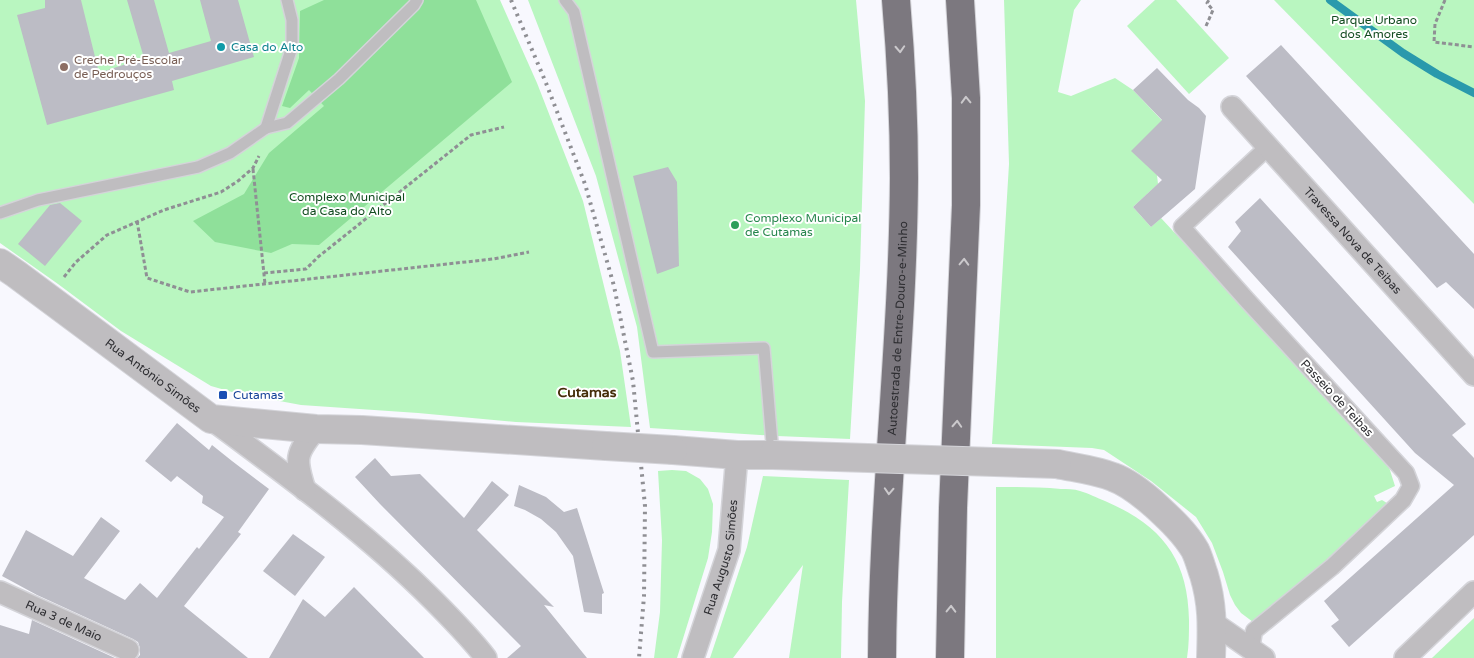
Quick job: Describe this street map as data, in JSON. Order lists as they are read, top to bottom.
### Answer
{
  "streets": {
    "highway": ["Autoestrada de Entre-Douro-e-Minho"],
    "street": [
      "Travessa Nova de Teibas",
      "Rua António Simões",
      "Passeio de Teibas",
      "Rua Augusto Simões",
      "Rua 3 de Maio"
    ]
  },
  "crossings": [
    ["Travessa Nova de Teibas", "Passeio de Teibas"]
  ],
  "districts": ["Cutamas"],
  "parks": ["Parque Urbano dos Amores", "Complexo Municipal da Casa do Alto"],
  "places": {
    "other": ["Casa do Alto", "Creche Pré-Escolar de Pedrouços", "Complexo Municipal de Cutamas"],
    "transit": ["Cutamas"]
  }
}
